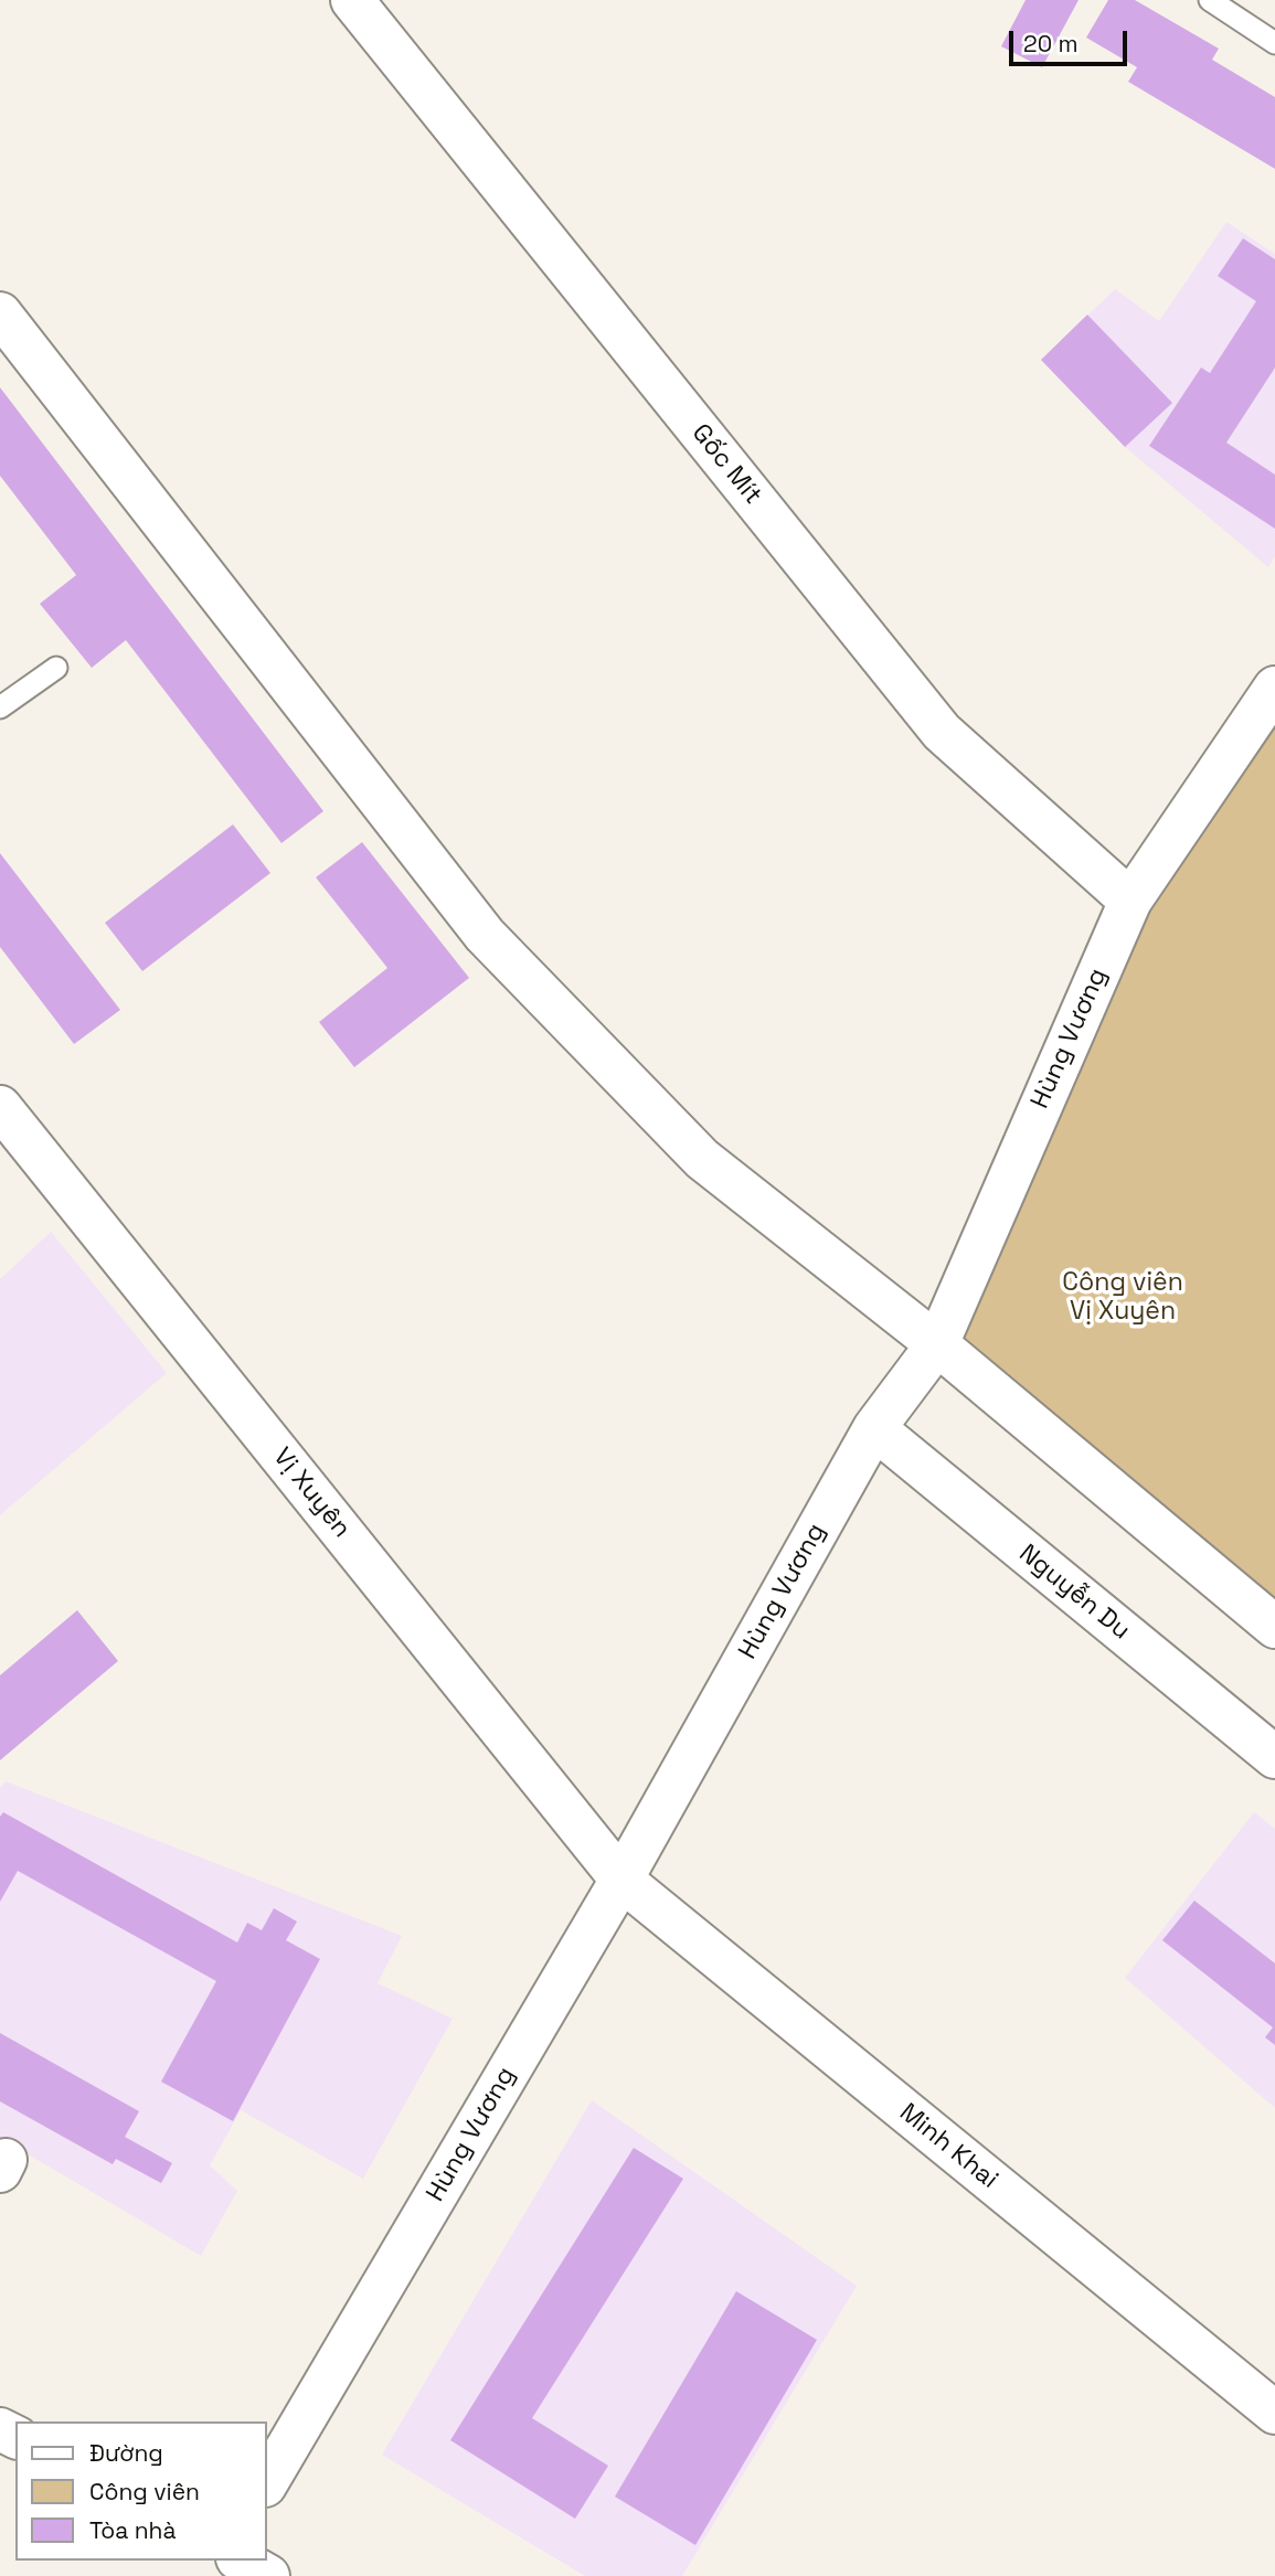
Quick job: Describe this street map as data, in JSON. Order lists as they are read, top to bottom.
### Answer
{
  "streets": {
    "street": [
      "Gốc Mít",
      "Hùng Vương",
      "Vị Xuyên",
      "Nguyễn Du",
      "Minh Khai"
    ]
  },
  "crossings": [
    ["Gốc Mít", "Hùng Vương"],
    ["Hùng Vương", "Vị Xuyên"],
    ["Hùng Vương", "Nguyễn Du"],
    ["Hùng Vương", "Minh Khai"],
    ["Vị Xuyên", "Minh Khai"]
  ],
  "parks": ["Công viên Vị Xuyên"],
  "legend": ["Đường", "Công viên", "Tòa nhà"],
  "scale_bar": "20 m"
}
